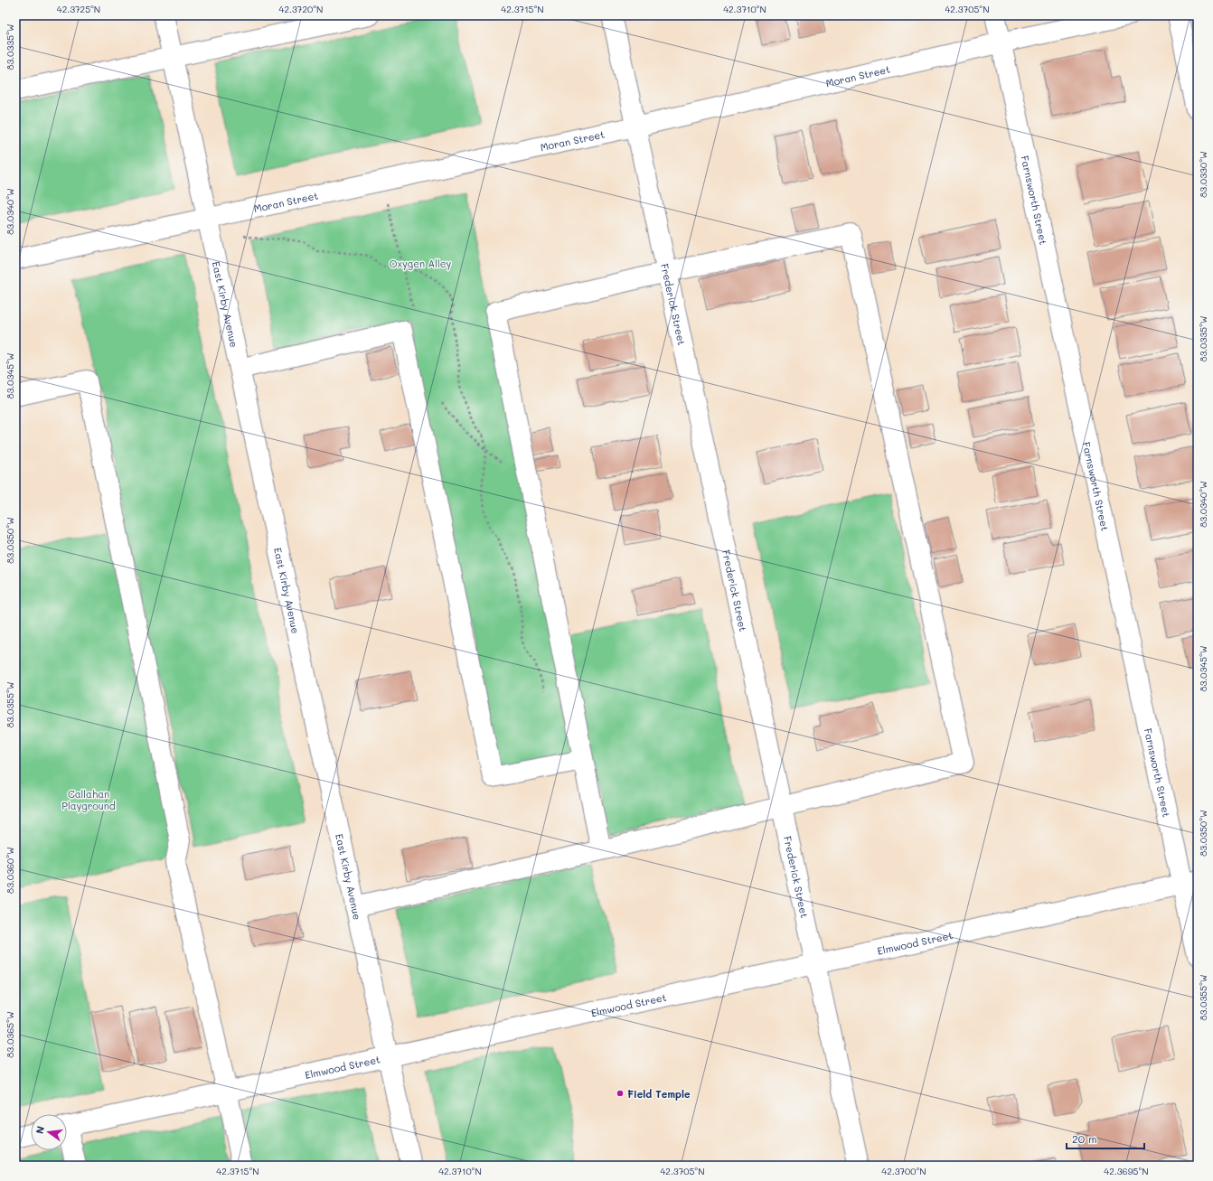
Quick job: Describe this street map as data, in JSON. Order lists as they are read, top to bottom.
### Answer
{
  "streets": {
    "street": [
      "Moran Street",
      "Farnsworth Street",
      "East Kirby Avenue",
      "Frederick Street",
      "Elmwood Street"
    ]
  },
  "crossings": [
    ["Moran Street", "Farnsworth Street"],
    ["Moran Street", "East Kirby Avenue"],
    ["Moran Street", "Frederick Street"],
    ["Farnsworth Street", "Elmwood Street"],
    ["East Kirby Avenue", "Elmwood Street"],
    ["Frederick Street", "Elmwood Street"]
  ],
  "parks": ["Oxygen Alley", "Callahan Playground"],
  "places": ["Field Temple"],
  "scale_bar": "20 m",
  "north": "left",
  "coordinates": [
    "42.3725°N",
    "42.3720°N",
    "42.3715°N",
    "42.3710°N",
    "42.3705°N",
    "83.0335°W",
    "83.0330°W",
    "83.0340°W",
    "83.0345°W",
    "83.0350°W",
    "83.0355°W",
    "83.0360°W",
    "83.0365°W",
    "42.3700°N",
    "42.3695°N"
  ]
}
